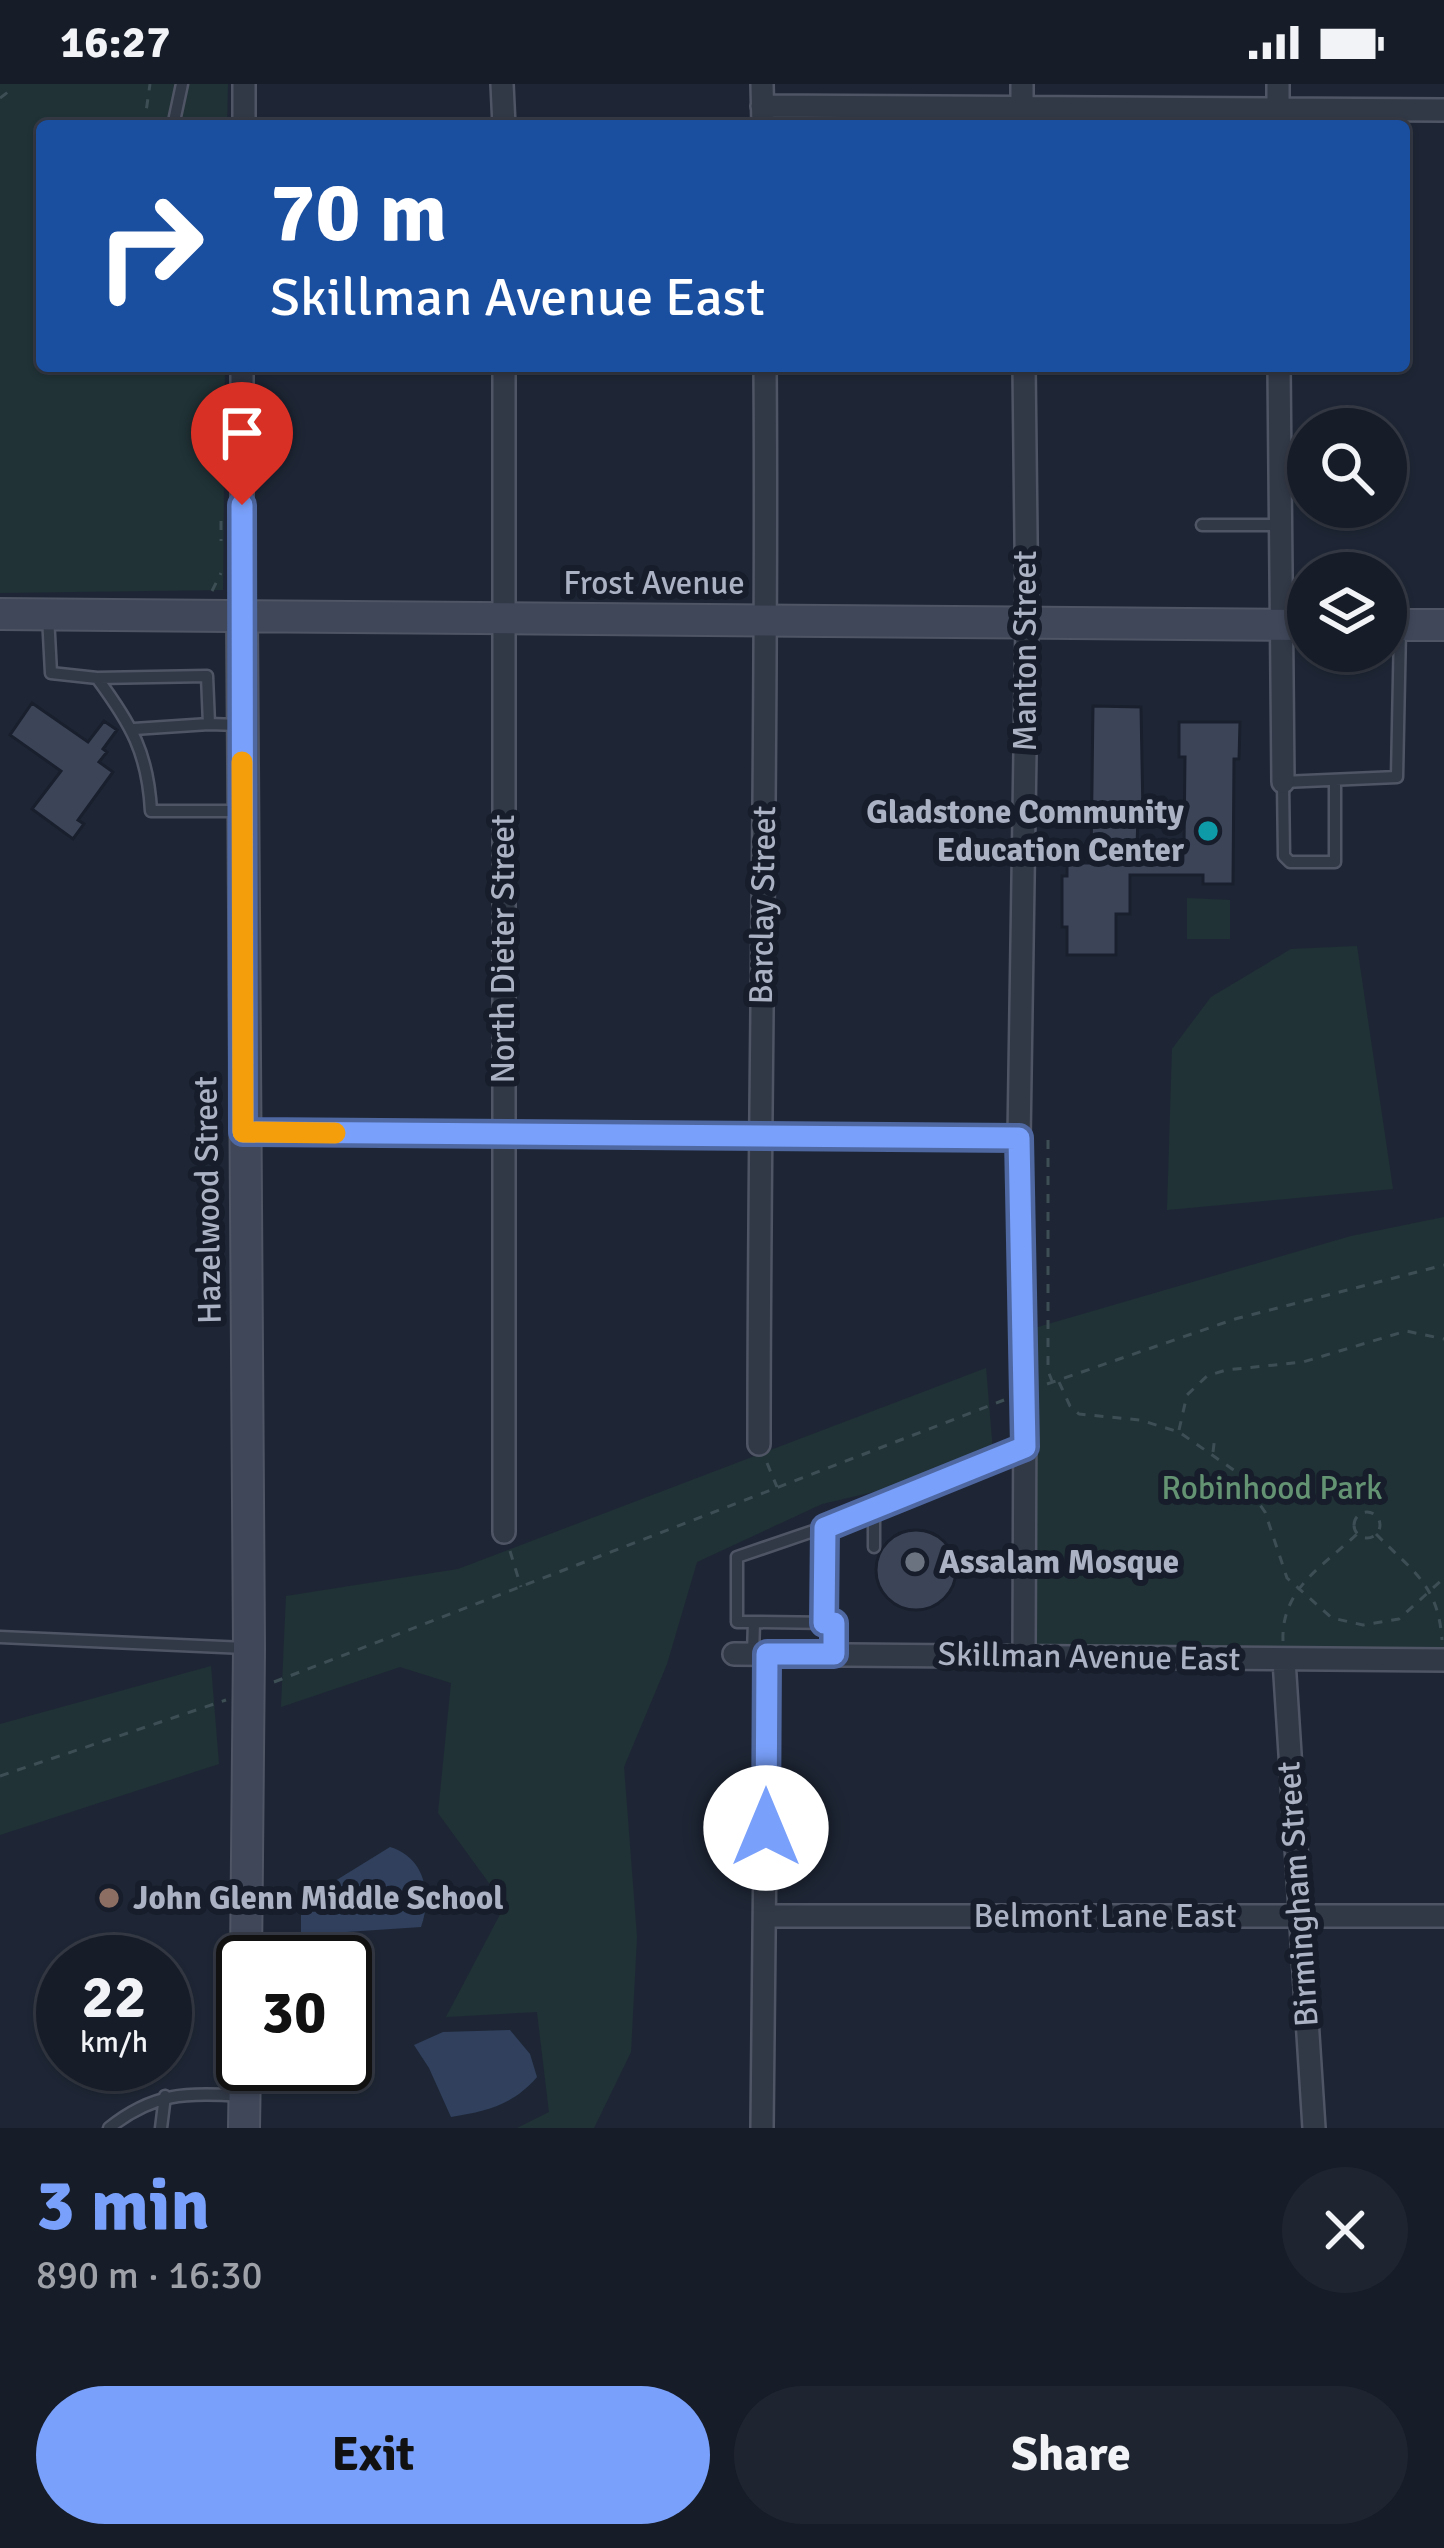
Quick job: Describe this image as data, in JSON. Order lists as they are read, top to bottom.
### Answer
{
  "streets": {
    "street": [
      "Frost Avenue",
      "Manton Street",
      "Barclay Street",
      "North Dieter Street",
      "Hazelwood Street",
      "Skillman Avenue East",
      "Birmingham Street",
      "Belmont Lane East"
    ]
  },
  "crossings": [
    ["Frost Avenue", "Manton Street"],
    ["Frost Avenue", "Barclay Street"],
    ["Frost Avenue", "North Dieter Street"],
    ["Frost Avenue", "Hazelwood Street"],
    ["Manton Street", "Skillman Avenue East"],
    ["Skillman Avenue East", "Birmingham Street"],
    ["Birmingham Street", "Belmont Lane East"]
  ],
  "parks": ["Robinhood Park"],
  "places": ["Gladstone Community Education Center", "Assalam Mosque", "John Glenn Middle School"],
  "page": {
    "status": "16:27",
    "turn": ["70 m", "Skillman Avenue East"],
    "speed": "22 km/h",
    "limit": "30",
    "heading": ["3 min", "890 m · 16:30"],
    "buttons": ["Exit", "Share"]
  }
}
